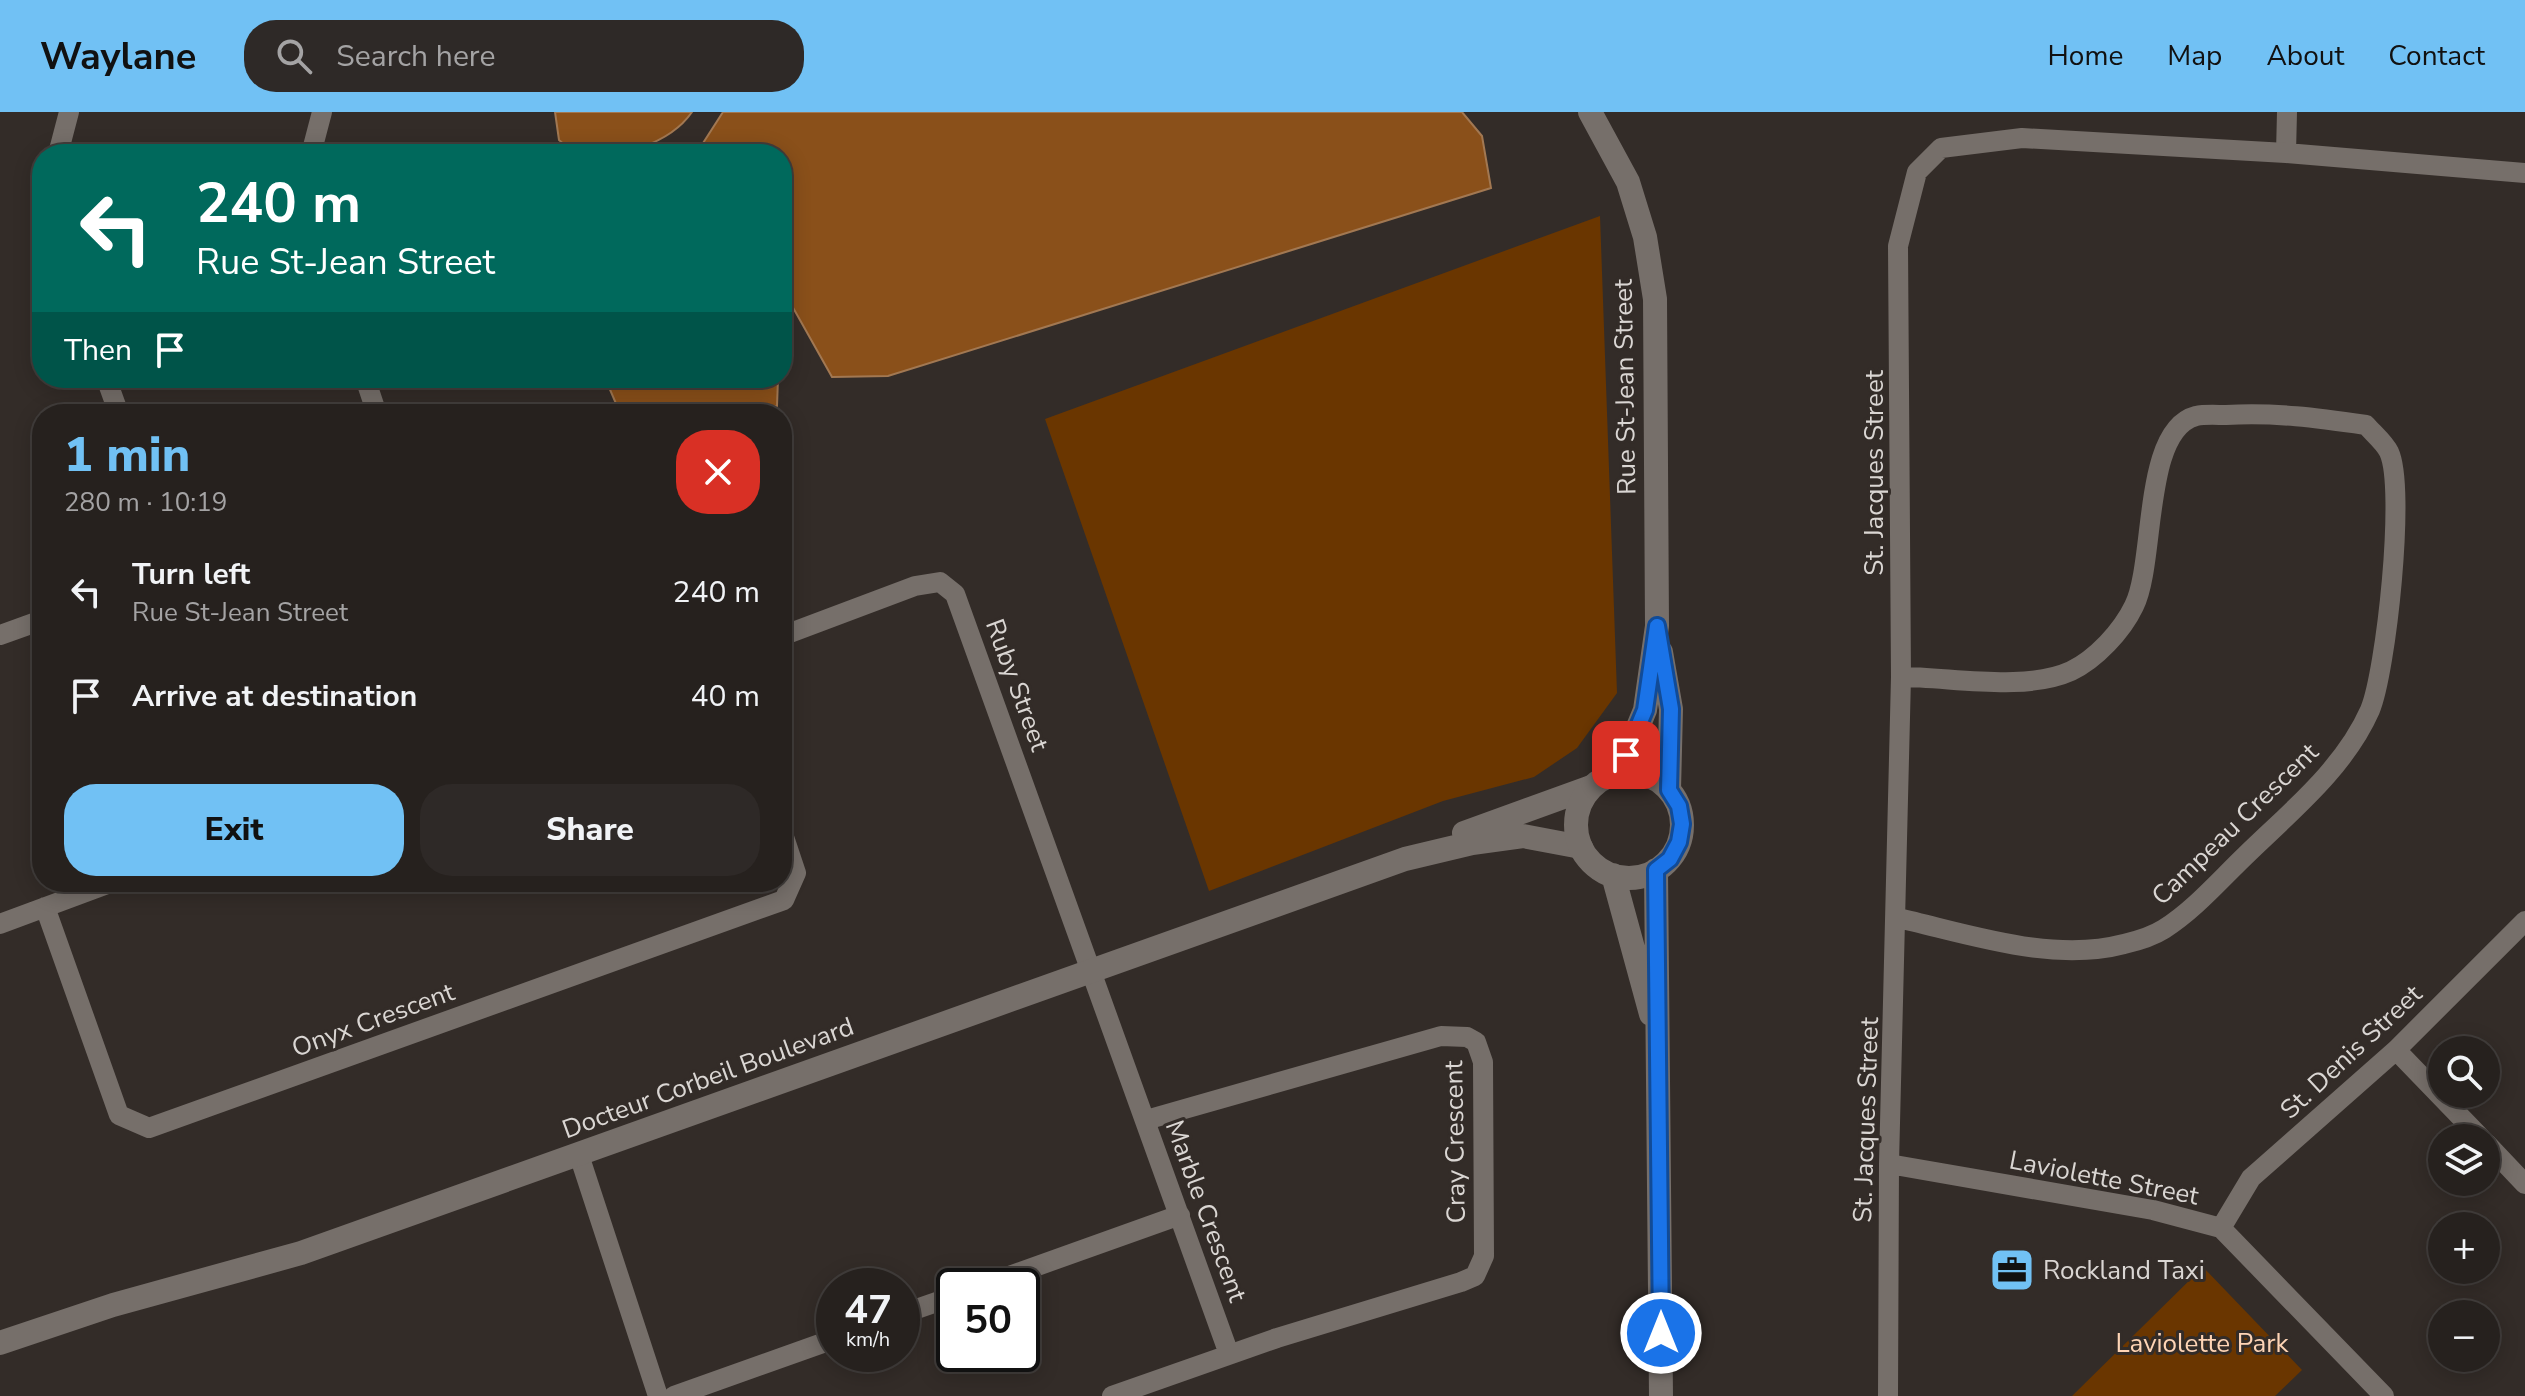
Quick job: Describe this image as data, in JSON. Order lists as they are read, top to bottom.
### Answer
{
  "streets": {
    "main road": ["Rue St-Jean Street", "Docteur Corbeil Boulevard"],
    "street": [
      "St. Jacques Street",
      "Ruby Street",
      "Campeau Crescent",
      "Onyx Crescent",
      "St. Denis Street",
      "Cray Crescent",
      "Laviolette Street",
      "Marble Crescent"
    ]
  },
  "crossings": [
    ["Rue St-Jean Street", "Docteur Corbeil Boulevard"],
    ["St. Jacques Street", "Campeau Crescent"],
    ["St. Jacques Street", "Laviolette Street"],
    ["Ruby Street", "Docteur Corbeil Boulevard"],
    ["Ruby Street", "Marble Crescent"],
    ["St. Denis Street", "Laviolette Street"],
    ["Docteur Corbeil Boulevard", "Marble Crescent"],
    ["Cray Crescent", "Marble Crescent"]
  ],
  "parks": ["Laviolette Park"],
  "places": {
    "office": ["Rockland Taxi"]
  },
  "page": {
    "header": "Waylane",
    "search": "Search here",
    "nav": [
      "Home",
      "Map",
      "About",
      "Contact"
    ],
    "turn": ["240 m", "Rue St-Jean Street"],
    "then": "Then",
    "heading": ["1 min", "280 m · 10:19"],
    "list": [
      {
        "name": "Turn left",
        "note": "Rue St-Jean Street",
        "value": "240 m"
      },
      {
        "name": "Arrive at destination",
        "value": "40 m"
      }
    ],
    "buttons": ["Exit", "Share"],
    "map_buttons": ["+", "−"],
    "speed": "47 km/h",
    "limit": "50"
  }
}
